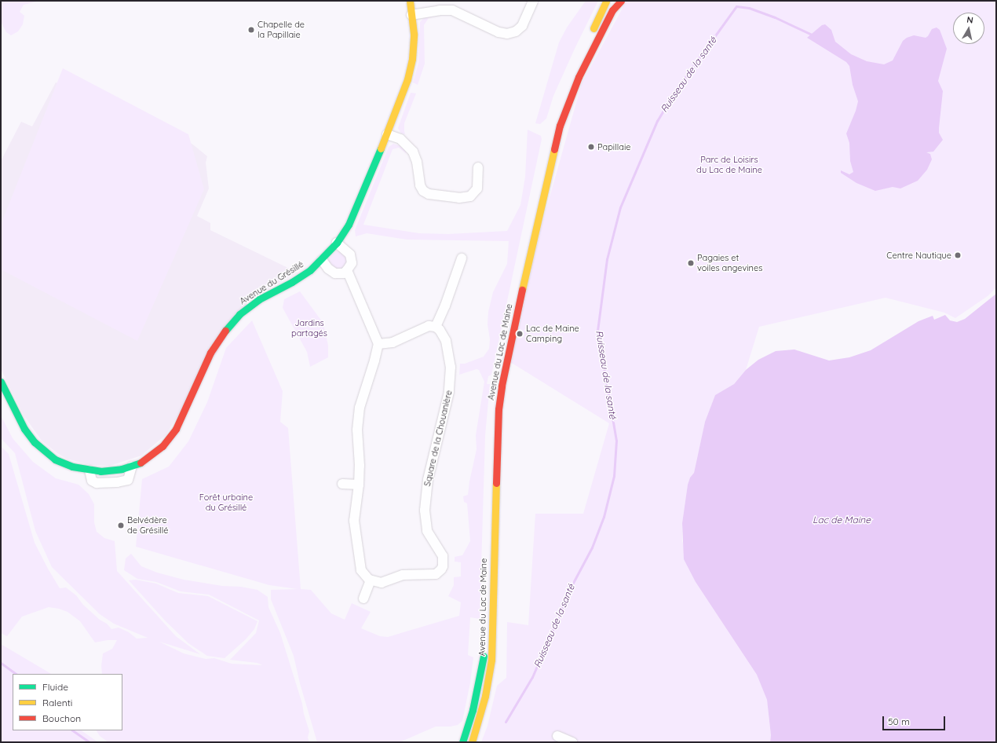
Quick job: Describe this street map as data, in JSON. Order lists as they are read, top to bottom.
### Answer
{
  "streets": {
    "street": ["Avenue du Grésillé", "Avenue du Lac de Maine", "Square de la Chouanière"]
  },
  "water": ["Ruisseau de la santé", "Lac de Maine"],
  "parks": ["Parc de Loisirs du Lac de Maine", "Jardins partagés", "Forêt urbaine du Grésillé"],
  "places": [
    "Chapelle de la Papillaie",
    "Papillaie",
    "Centre Nautique",
    "Pagaies et voiles angevines",
    "Lac de Maine Camping",
    "Belvédère de Grésillé"
  ],
  "legend": ["Fluide", "Ralenti", "Bouchon"],
  "scale_bar": "50 m",
  "north": "top"
}
